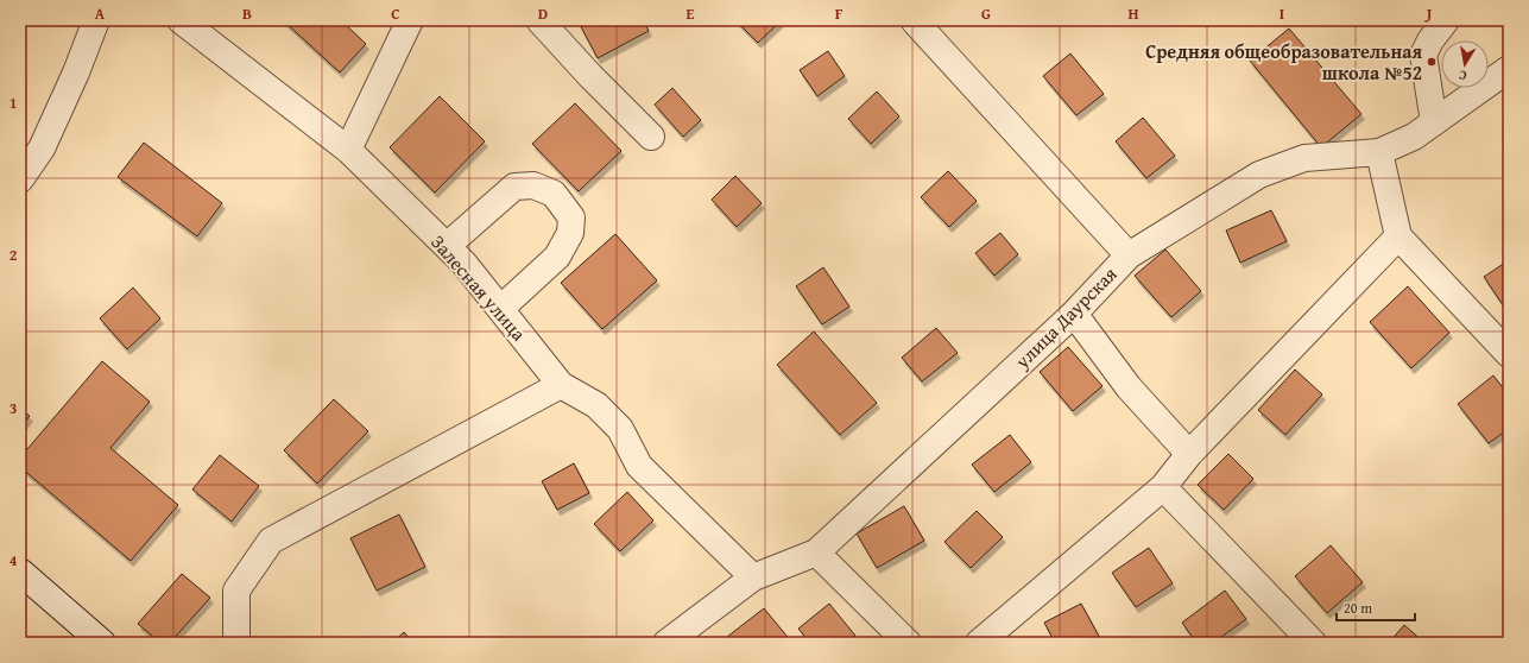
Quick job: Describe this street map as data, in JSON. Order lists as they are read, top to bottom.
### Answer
{
  "streets": {
    "street": ["Залесная улица", "улица Даурская"]
  },
  "crossings": [
    ["Залесная улица", "улица Даурская"]
  ],
  "places": ["Средняя общеобразовательная школа №52"],
  "scale_bar": "20 m",
  "north": "bottom",
  "grid": {
    "columns": [
      "A",
      "B",
      "C",
      "D",
      "E",
      "F",
      "G",
      "H",
      "I",
      "J"
    ],
    "rows": [
      "1",
      "2",
      "3",
      "4"
    ]
  }
}
